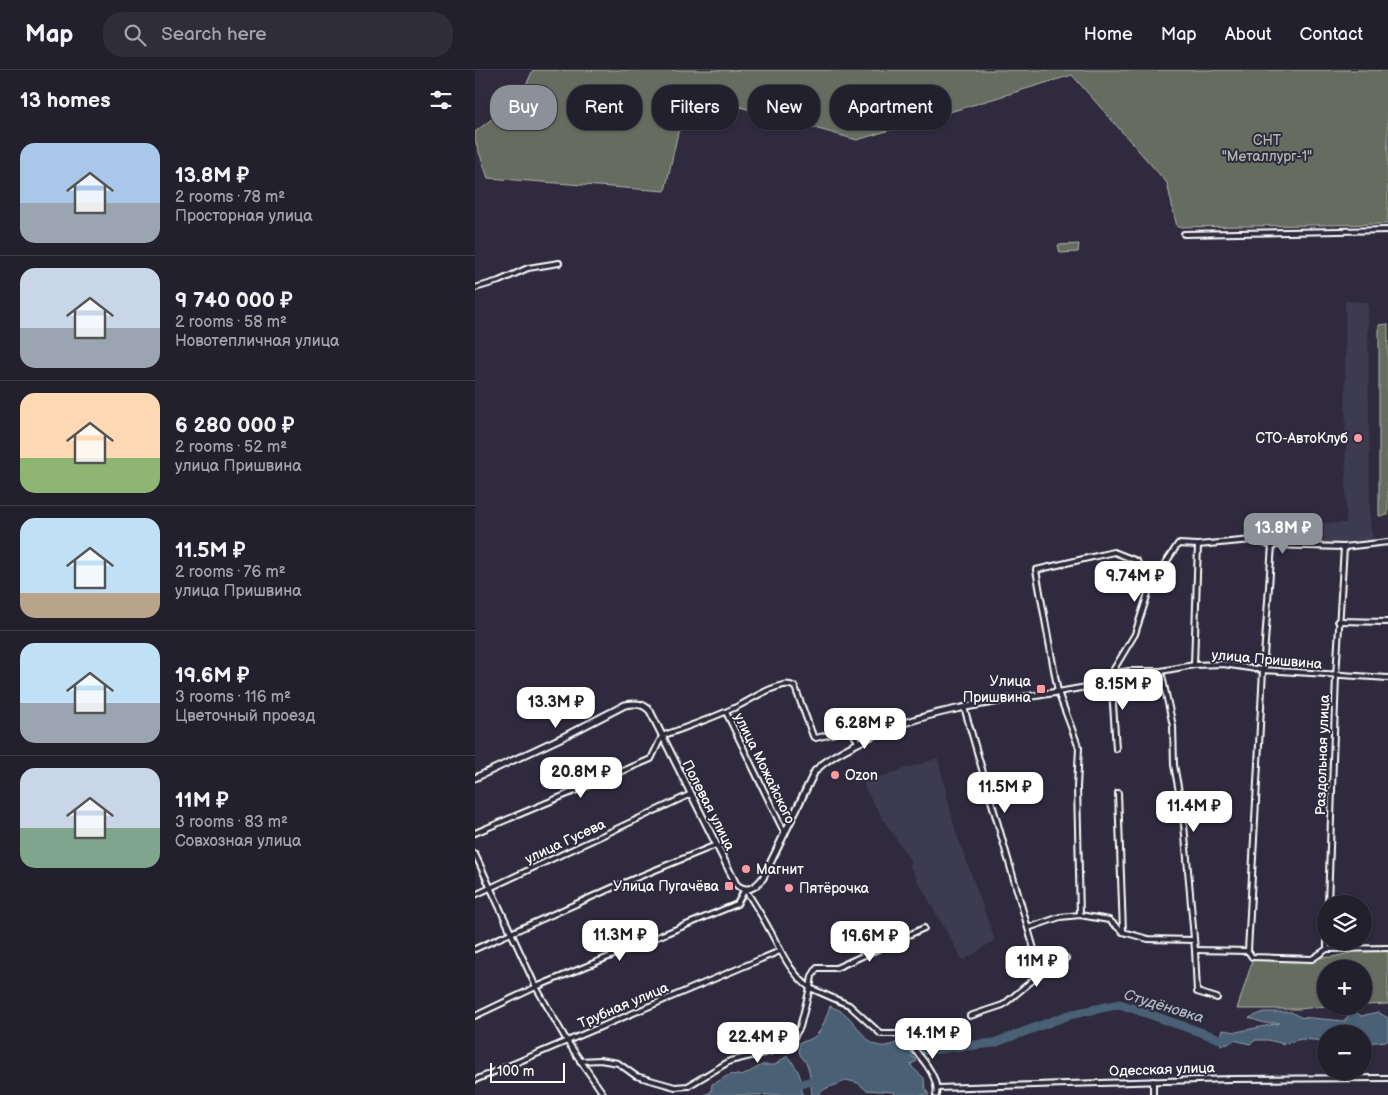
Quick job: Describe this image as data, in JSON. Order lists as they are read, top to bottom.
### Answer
{
  "streets": {
    "street": [
      "улица Пришвина",
      "Раздольная улица",
      "улица Можайского",
      "Полевая улица",
      "улица Гусева",
      "Трубная улица",
      "Одесская улица"
    ]
  },
  "crossings": [
    ["улица Пришвина", "Раздольная улица"],
    ["улица Пришвина", "улица Можайского"],
    ["улица Пришвина", "Полевая улица"],
    ["Полевая улица", "улица Гусева"],
    ["Полевая улица", "Трубная улица"],
    ["Полевая улица", "Одесская улица"]
  ],
  "water": ["Студёновка"],
  "parks": ["СНТ \"Металлург-1\""],
  "places": {
    "other": [
      "СТО-АвтоКлуб",
      "Ozon",
      "Магнит",
      "Пятёрочка"
    ],
    "transit": ["Улица Пришвина", "Улица Пугачёва"]
  },
  "scale_bar": "100 m",
  "page": {
    "header": "Map",
    "search": "Search here",
    "nav": [
      "Home",
      "Map",
      "About",
      "Contact"
    ],
    "heading": "13 homes",
    "chip": [
      "Buy",
      "Rent",
      "Filters",
      "New",
      "Apartment"
    ],
    "list": [
      {
        "name": "13.8M ₽",
        "note": "2 rooms · 78 m² · Просторная улица"
      },
      {
        "name": "9 740 000 ₽",
        "note": "2 rooms · 58 m² · Новотепличная улица"
      },
      {
        "name": "6 280 000 ₽",
        "note": "2 rooms · 52 m² · улица Пришвина"
      },
      {
        "name": "11.5M ₽",
        "note": "2 rooms · 76 m² · улица Пришвина"
      },
      {
        "name": "19.6M ₽",
        "note": "3 rooms · 116 m² · Цветочный проезд"
      },
      {
        "name": "11M ₽",
        "note": "3 rooms · 83 m² · Совхозная улица"
      }
    ],
    "price": [
      "13.8M ₽",
      "9.74M ₽",
      "8.15M ₽",
      "13.3M ₽",
      "6.28M ₽",
      "20.8M ₽",
      "11.5M ₽",
      "11.4M ₽",
      "11.3M ₽",
      "19.6M ₽",
      "11M ₽",
      "14.1M ₽",
      "22.4M ₽"
    ],
    "map_buttons": ["+", "−"],
    "scale": "100 m"
  }
}
